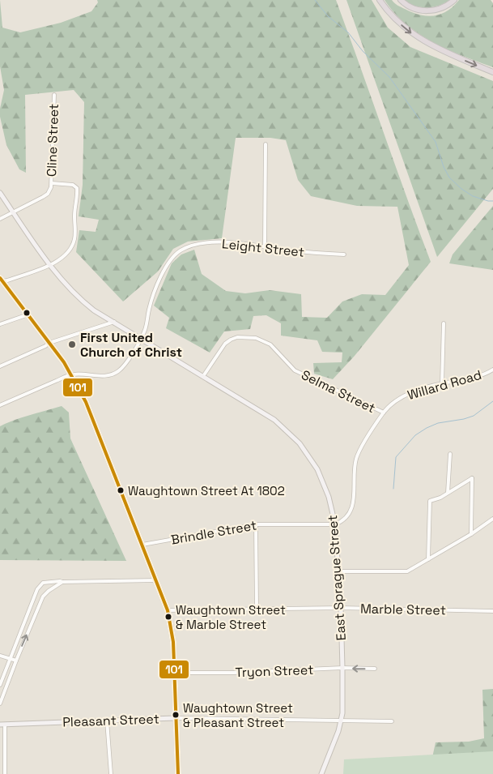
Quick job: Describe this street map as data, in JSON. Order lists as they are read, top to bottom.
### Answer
{
  "streets": {
    "street": [
      "Cline Street",
      "Leight Street",
      "Willard Road",
      "Selma Street",
      "Brindle Street",
      "East Sprague Street",
      "Marble Street",
      "Tryon Street",
      "Pleasant Street"
    ]
  },
  "crossings": [
    ["Cline Street", "East Sprague Street"],
    ["Leight Street", "East Sprague Street"],
    ["Willard Road", "Selma Street"],
    ["Willard Road", "Brindle Street"],
    ["Willard Road", "East Sprague Street"],
    ["Selma Street", "East Sprague Street"],
    ["Brindle Street", "East Sprague Street"],
    ["East Sprague Street", "Marble Street"],
    ["East Sprague Street", "Tryon Street"],
    ["East Sprague Street", "Pleasant Street"]
  ],
  "places": [
    "First United Church of Christ",
    "Waughtown Street At 1802",
    "Waughtown Street & Marble Street",
    "Waughtown Street & Pleasant Street"
  ],
  "lines": ["transit line 101"]
}
